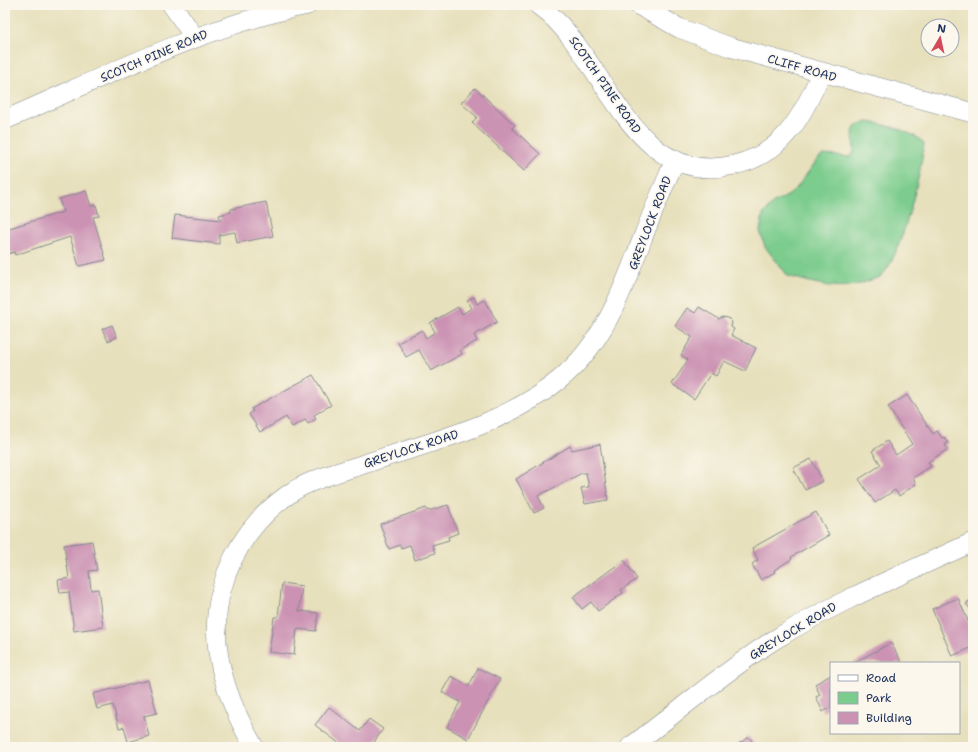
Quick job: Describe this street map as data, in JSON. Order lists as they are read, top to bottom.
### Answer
{
  "streets": {
    "street": ["SCOTCH PINE ROAD", "CLIFF ROAD", "GREYLOCK ROAD"]
  },
  "crossings": [
    ["SCOTCH PINE ROAD", "CLIFF ROAD"],
    ["SCOTCH PINE ROAD", "GREYLOCK ROAD"]
  ],
  "legend": ["Road", "Park", "Building"],
  "north": "top"
}
